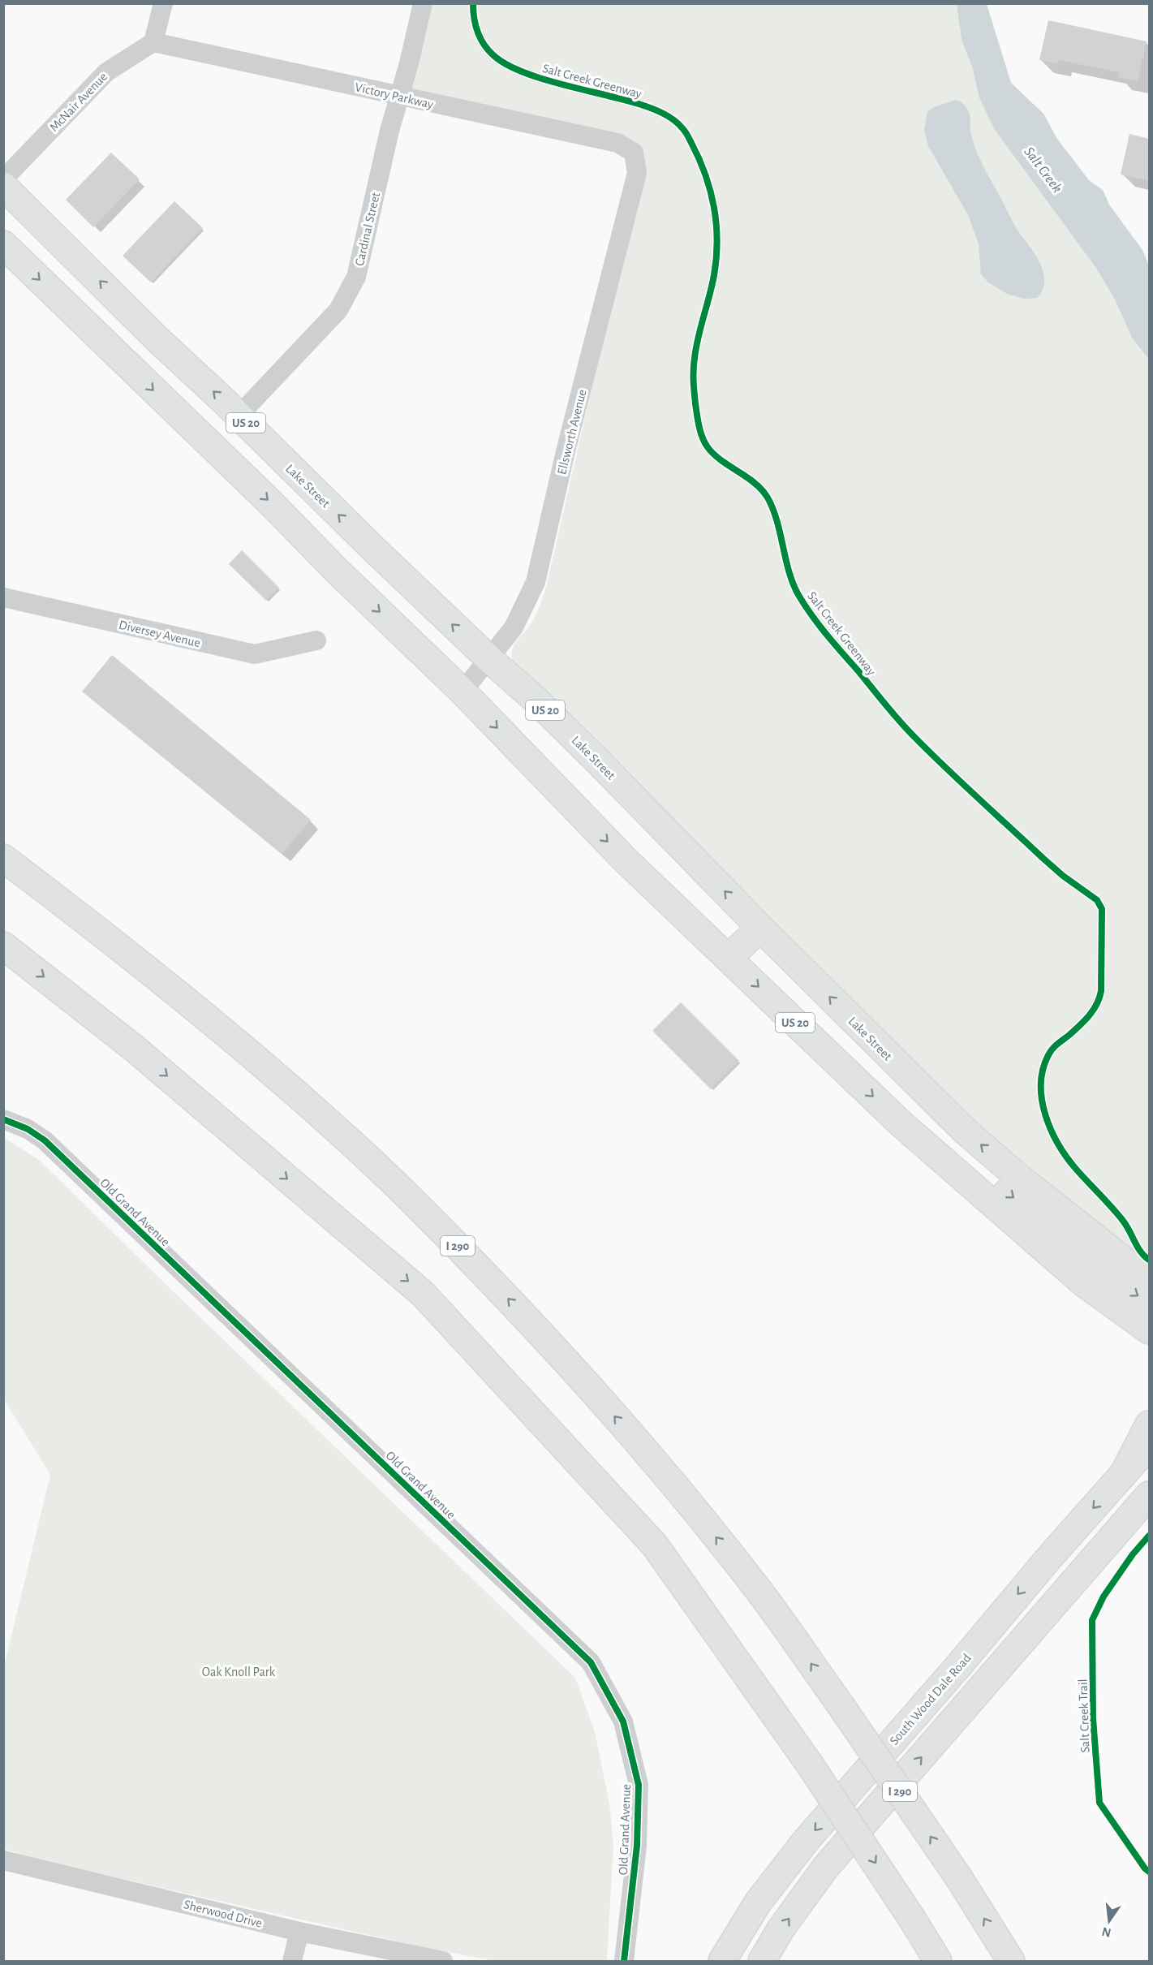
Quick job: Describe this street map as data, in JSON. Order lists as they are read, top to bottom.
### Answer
{
  "streets": {
    "main road": [
      "US 20",
      "Lake Street",
      "I 290",
      "South Wood Dale Road"
    ],
    "street": [
      "Victory Parkway",
      "McNair Avenue",
      "Cardinal Street",
      "Ellsworth Avenue",
      "Diversey Avenue",
      "Old Grand Avenue",
      "Sherwood Drive"
    ],
    "cycle path": ["Salt Creek Greenway", "Salt Creek Trail"]
  },
  "crossings": [
    ["Victory Parkway", "McNair Avenue"],
    ["Victory Parkway", "Cardinal Street"],
    ["Victory Parkway", "Ellsworth Avenue"],
    ["Cardinal Street", "Lake Street"],
    ["US 20", "Ellsworth Avenue"],
    ["Ellsworth Avenue", "Lake Street"]
  ],
  "water": ["Salt Creek"],
  "parks": ["Oak Knoll Park"],
  "north": "bottom"
}
